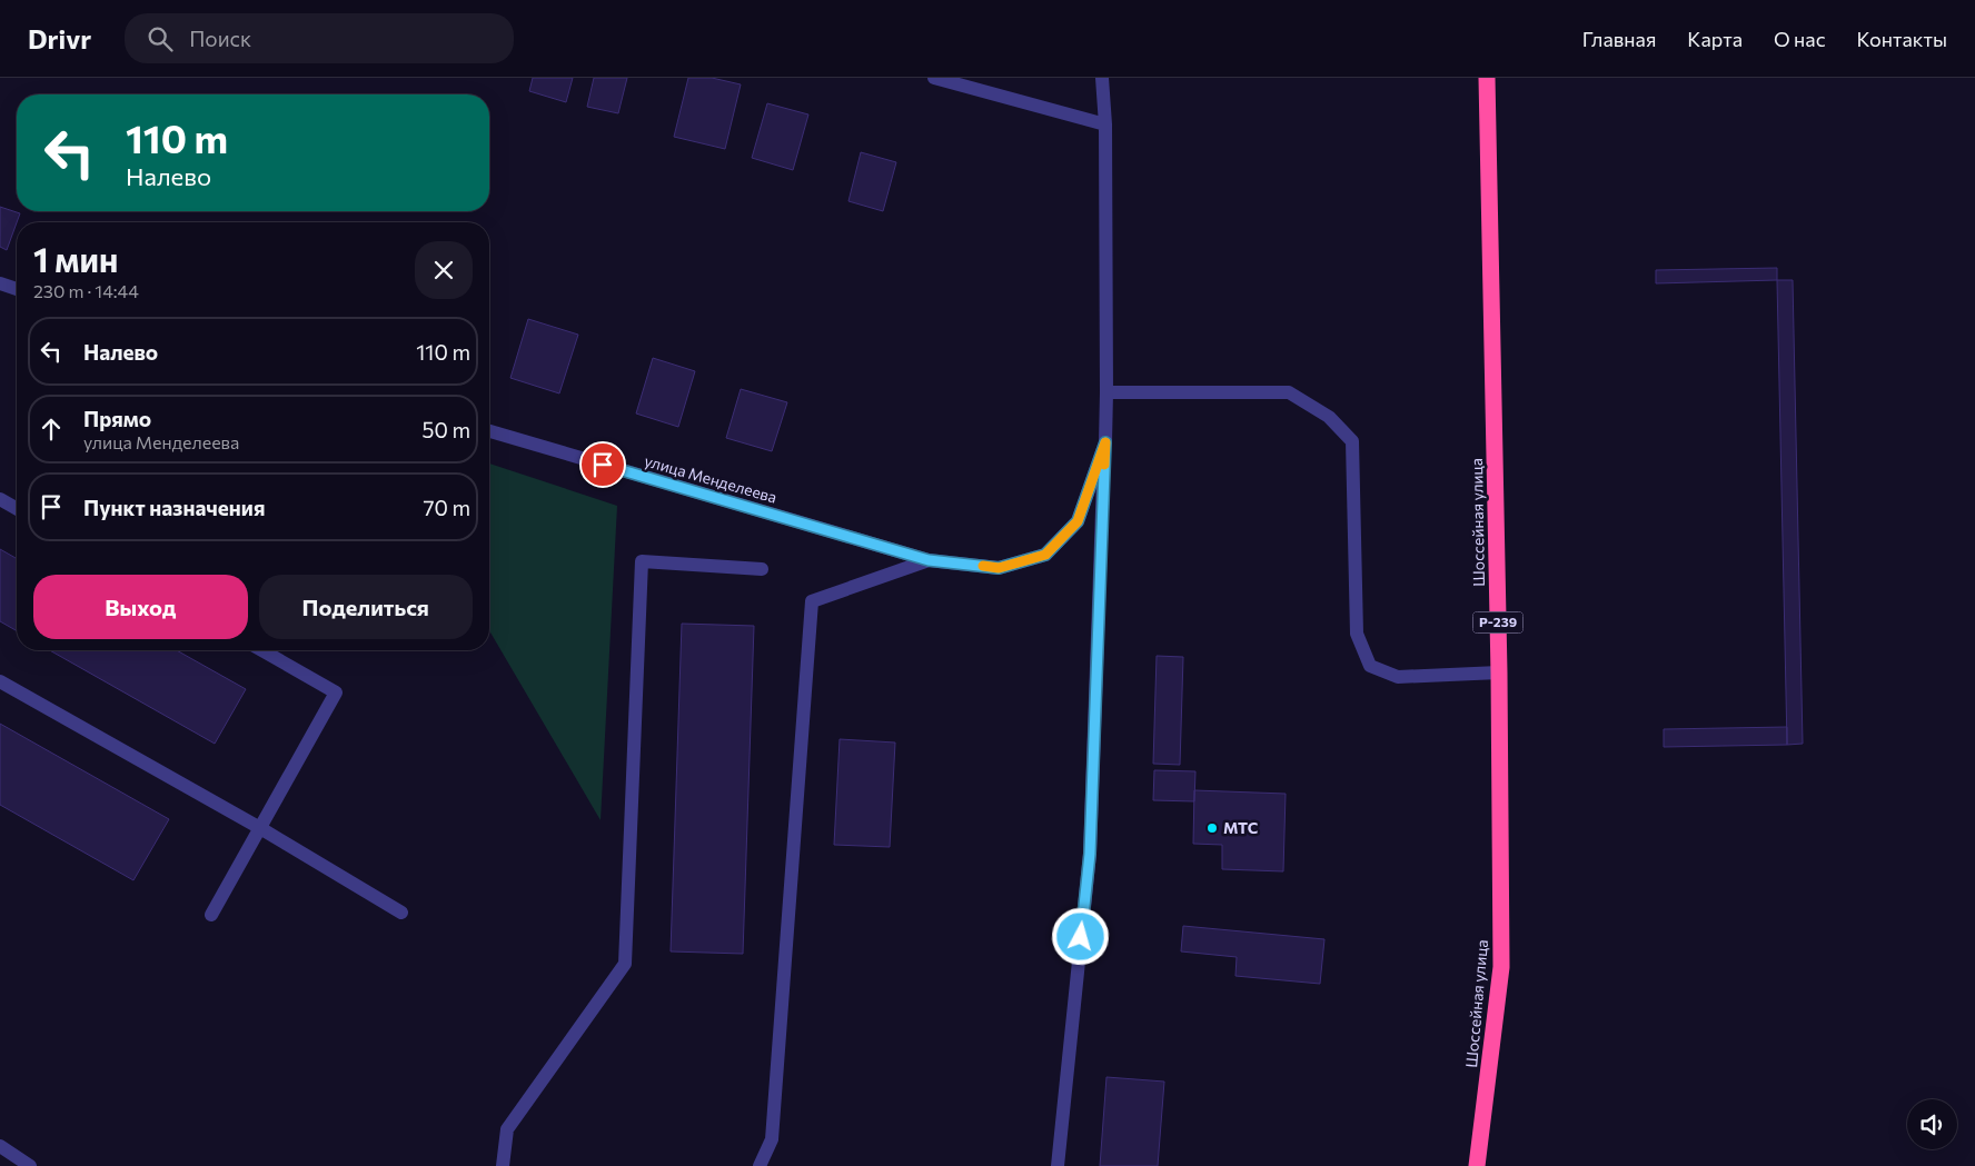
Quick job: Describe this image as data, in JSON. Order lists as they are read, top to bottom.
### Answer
{
  "streets": {
    "highway": ["Шоссейная улица", "Р-239"],
    "street": ["улица Менделеева"]
  },
  "places": ["МТС"],
  "page": {
    "header": "Drivr",
    "search": "Поиск",
    "nav": [
      "Главная",
      "Карта",
      "О нас",
      "Контакты"
    ],
    "turn": ["110 m", "Налево"],
    "heading": ["1 мин", "230 m · 14:44"],
    "list": [
      {
        "name": "Налево",
        "value": "110 m"
      },
      {
        "name": "Прямо",
        "note": "улица Менделеева",
        "value": "50 m"
      },
      {
        "name": "Пункт назначения",
        "value": "70 m"
      }
    ],
    "buttons": ["Выход", "Поделиться"]
  }
}
